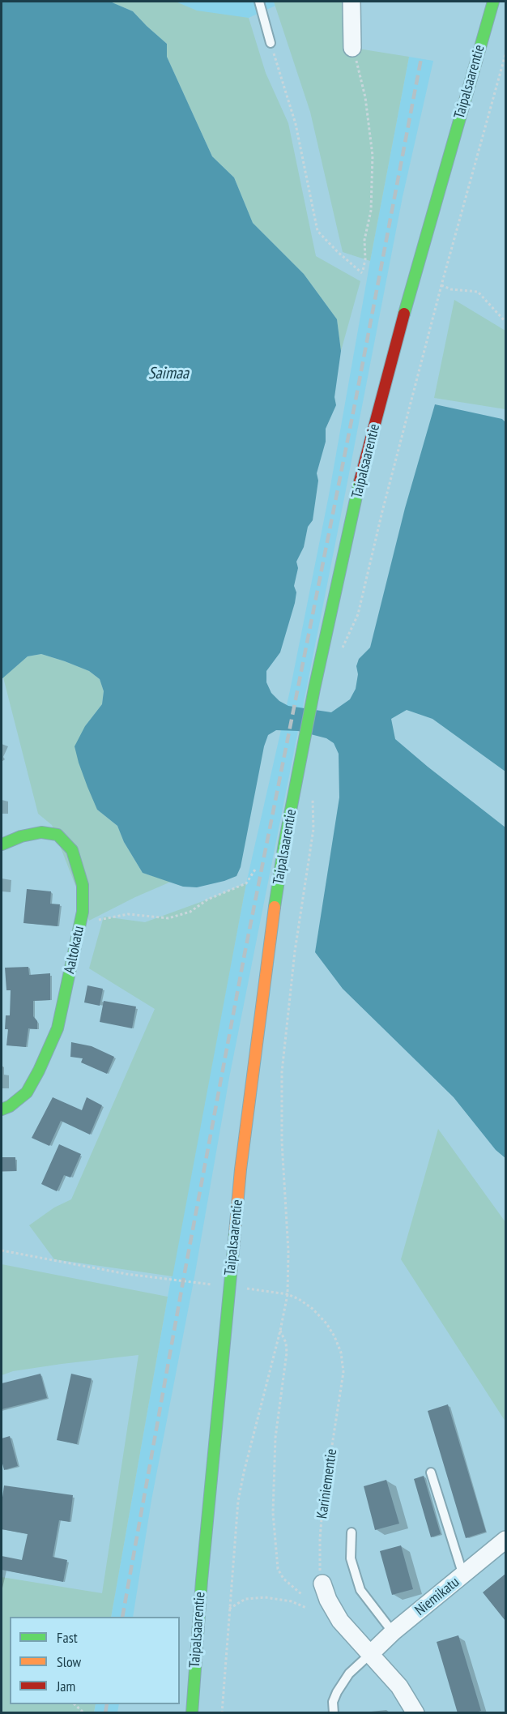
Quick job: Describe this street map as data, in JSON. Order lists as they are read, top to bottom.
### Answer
{
  "streets": {
    "main road": ["Taipalsaarentie", "Aaltokatu"],
    "street": ["Niemikatu"],
    "path": ["Kariniementie"]
  },
  "water": ["Saimaa"],
  "legend": ["Fast", "Slow", "Jam"]
}
